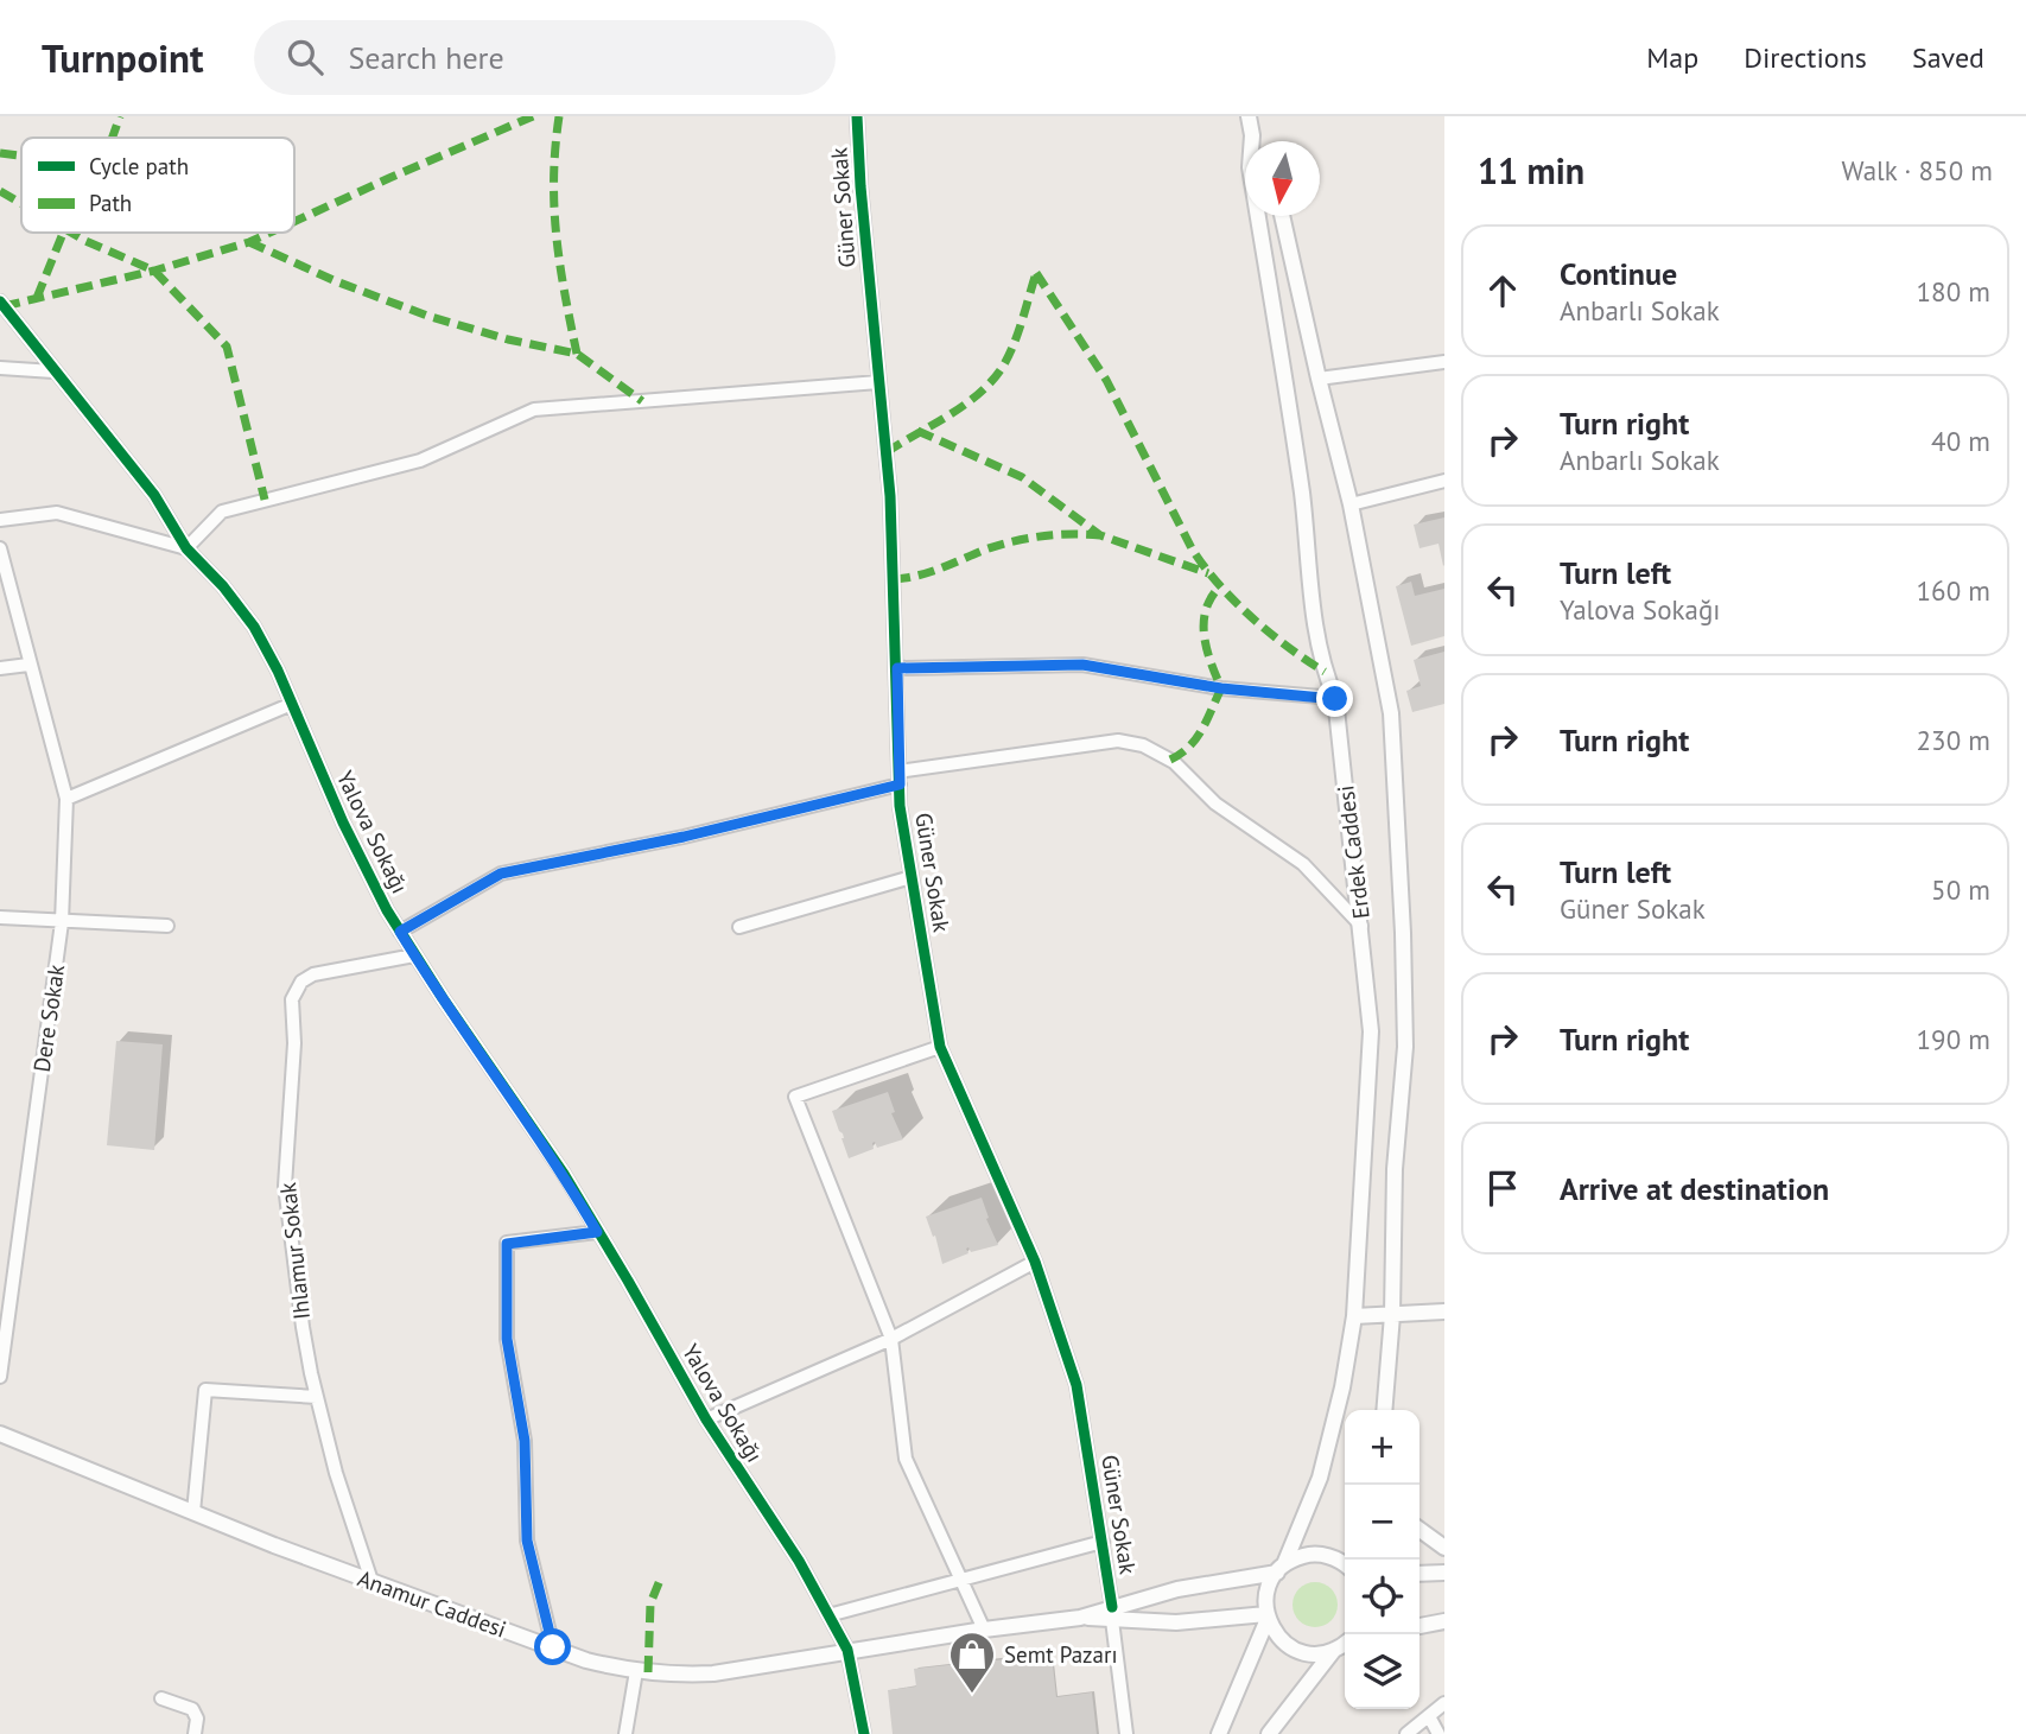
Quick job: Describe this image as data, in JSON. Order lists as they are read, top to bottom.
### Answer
{
  "streets": {
    "street": [
      "Güner Sokak",
      "Yalova Sokağı",
      "Erdek Caddesi",
      "Dere Sokak",
      "Ihlamur Sokak",
      "Anamur Caddesi"
    ]
  },
  "crossings": [
    ["Güner Sokak", "Anamur Caddesi"],
    ["Yalova Sokağı", "Ihlamur Sokak"],
    ["Yalova Sokağı", "Anamur Caddesi"],
    ["Erdek Caddesi", "Anamur Caddesi"],
    ["Ihlamur Sokak", "Anamur Caddesi"]
  ],
  "places": {
    "shop": ["Semt Pazarı"]
  },
  "legend": ["Cycle path", "Path"],
  "north": "bottom",
  "page": {
    "header": "Turnpoint",
    "search": "Search here",
    "nav": ["Map", "Directions", "Saved"],
    "heading": ["11 min", "Walk · 850 m"],
    "list": [
      ["Continue", "Anbarlı Sokak", "180 m"],
      ["Turn right", "Anbarlı Sokak", "40 m"],
      ["Turn left", "Yalova Sokağı", "160 m"],
      ["Turn right", "230 m"],
      ["Turn left", "Güner Sokak", "50 m"],
      ["Turn right", "190 m"],
      "Arrive at destination"
    ],
    "map_buttons": ["+", "−"]
  }
}
